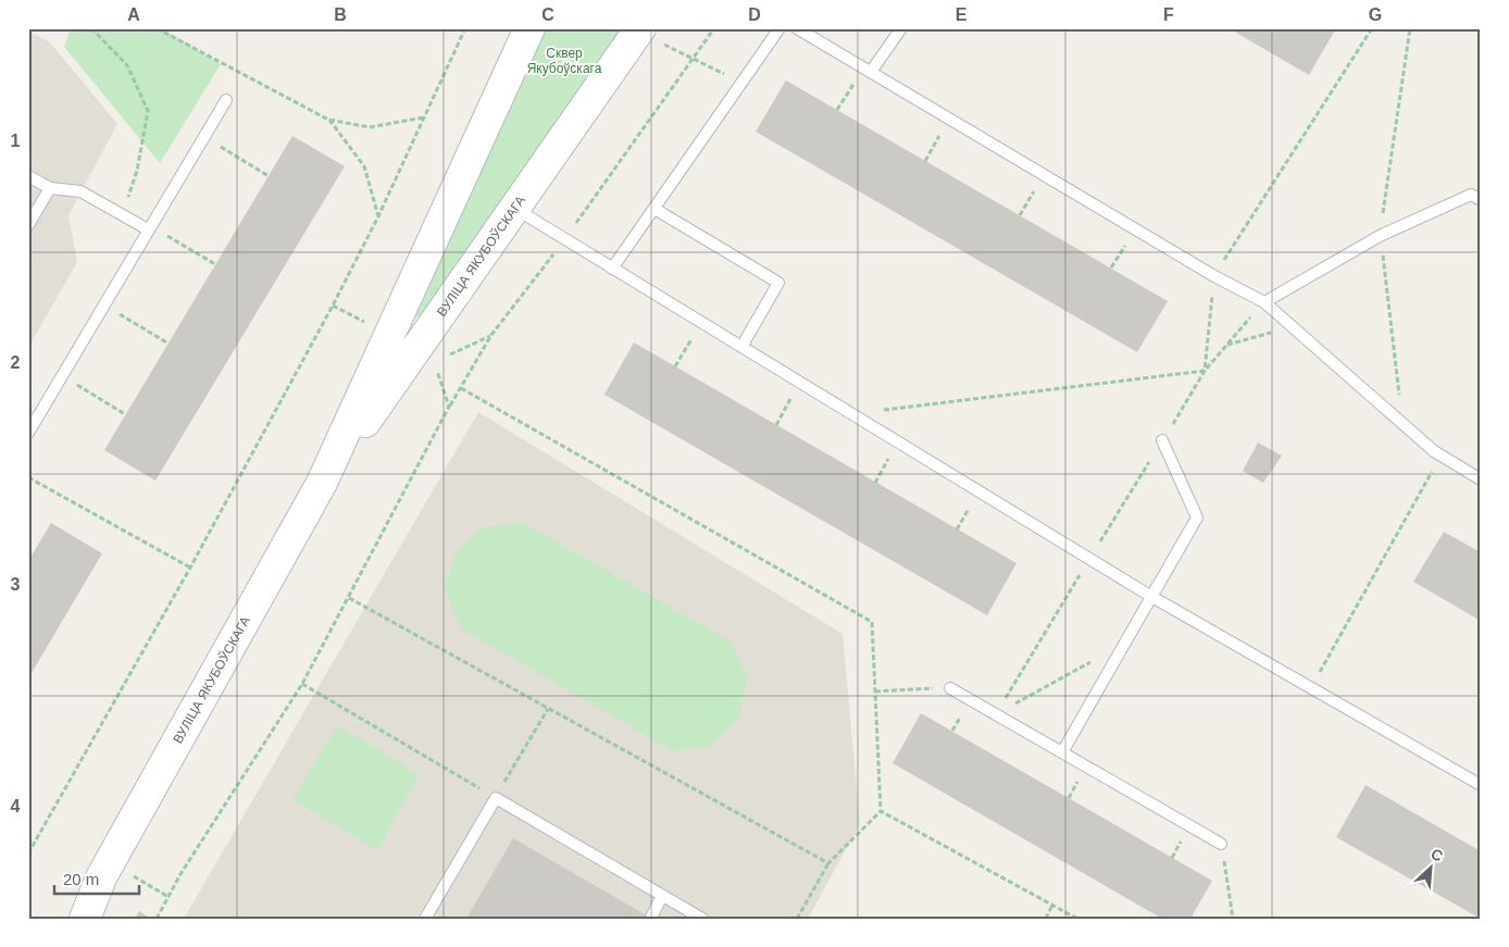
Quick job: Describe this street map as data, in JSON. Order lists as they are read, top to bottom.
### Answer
{
  "streets": {
    "main road": ["ВУЛІЦА ЯКУБОЎСКАГА"]
  },
  "parks": ["Сквер Якубоўскага"],
  "scale_bar": "20 m",
  "north": "top right",
  "grid": {
    "columns": [
      "A",
      "B",
      "C",
      "D",
      "E",
      "F",
      "G"
    ],
    "rows": [
      "1",
      "2",
      "3",
      "4"
    ]
  }
}
